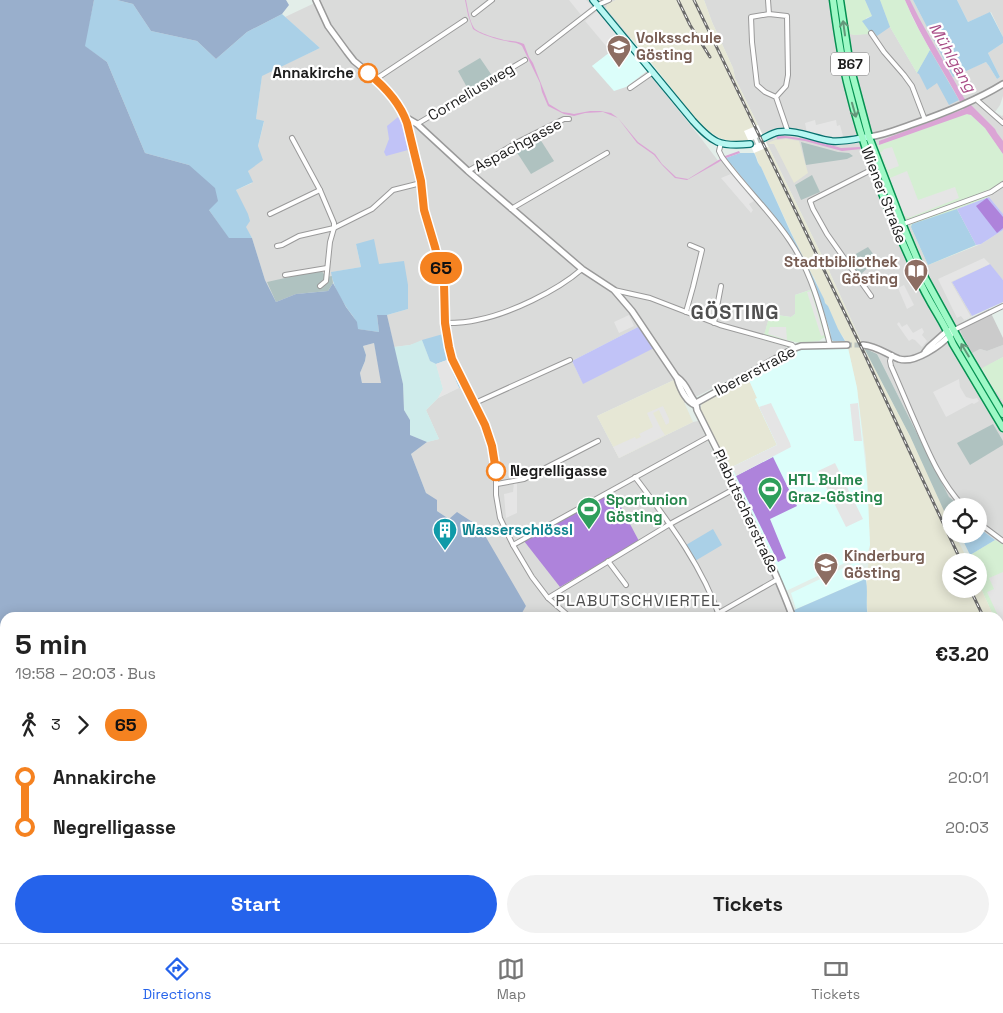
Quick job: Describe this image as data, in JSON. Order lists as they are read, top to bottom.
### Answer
{
  "streets": {
    "main road": ["B67", "Wiener Straße"],
    "street": [
      "Corneliusweg",
      "Aspachgasse",
      "Ibererstraße",
      "Plabutscherstraße"
    ]
  },
  "crossings": [
    ["Corneliusweg", "Plabutscherstraße"],
    ["Aspachgasse", "Plabutscherstraße"],
    ["Ibererstraße", "Plabutscherstraße"]
  ],
  "districts": ["GÖSTING", "PLABUTSCHVIERTEL"],
  "water": ["Mühlgang"],
  "places": {
    "school or university": ["Volksschule Gösting", "Kinderburg Gösting"],
    "other": ["Annakirche", "Negrelligasse"],
    "library": ["Stadtbibliothek Gösting"],
    "sports": ["HTL Bulme Graz-Gösting", "Sportunion Gösting"],
    "building": ["Wasserschlössl"]
  },
  "lines": ["bus line 65"],
  "page": {
    "on_map": "65",
    "heading": ["5 min", "19:58 – 20:03 · Bus", "€3.20"],
    "legs": ["3", "65"],
    "list": [
      {
        "name": "Annakirche",
        "value": "20:01"
      },
      {
        "name": "Negrelligasse",
        "value": "20:03"
      }
    ],
    "buttons": ["Start", "Tickets"],
    "tabs": ["Directions", "Map", "Tickets"]
  }
}
